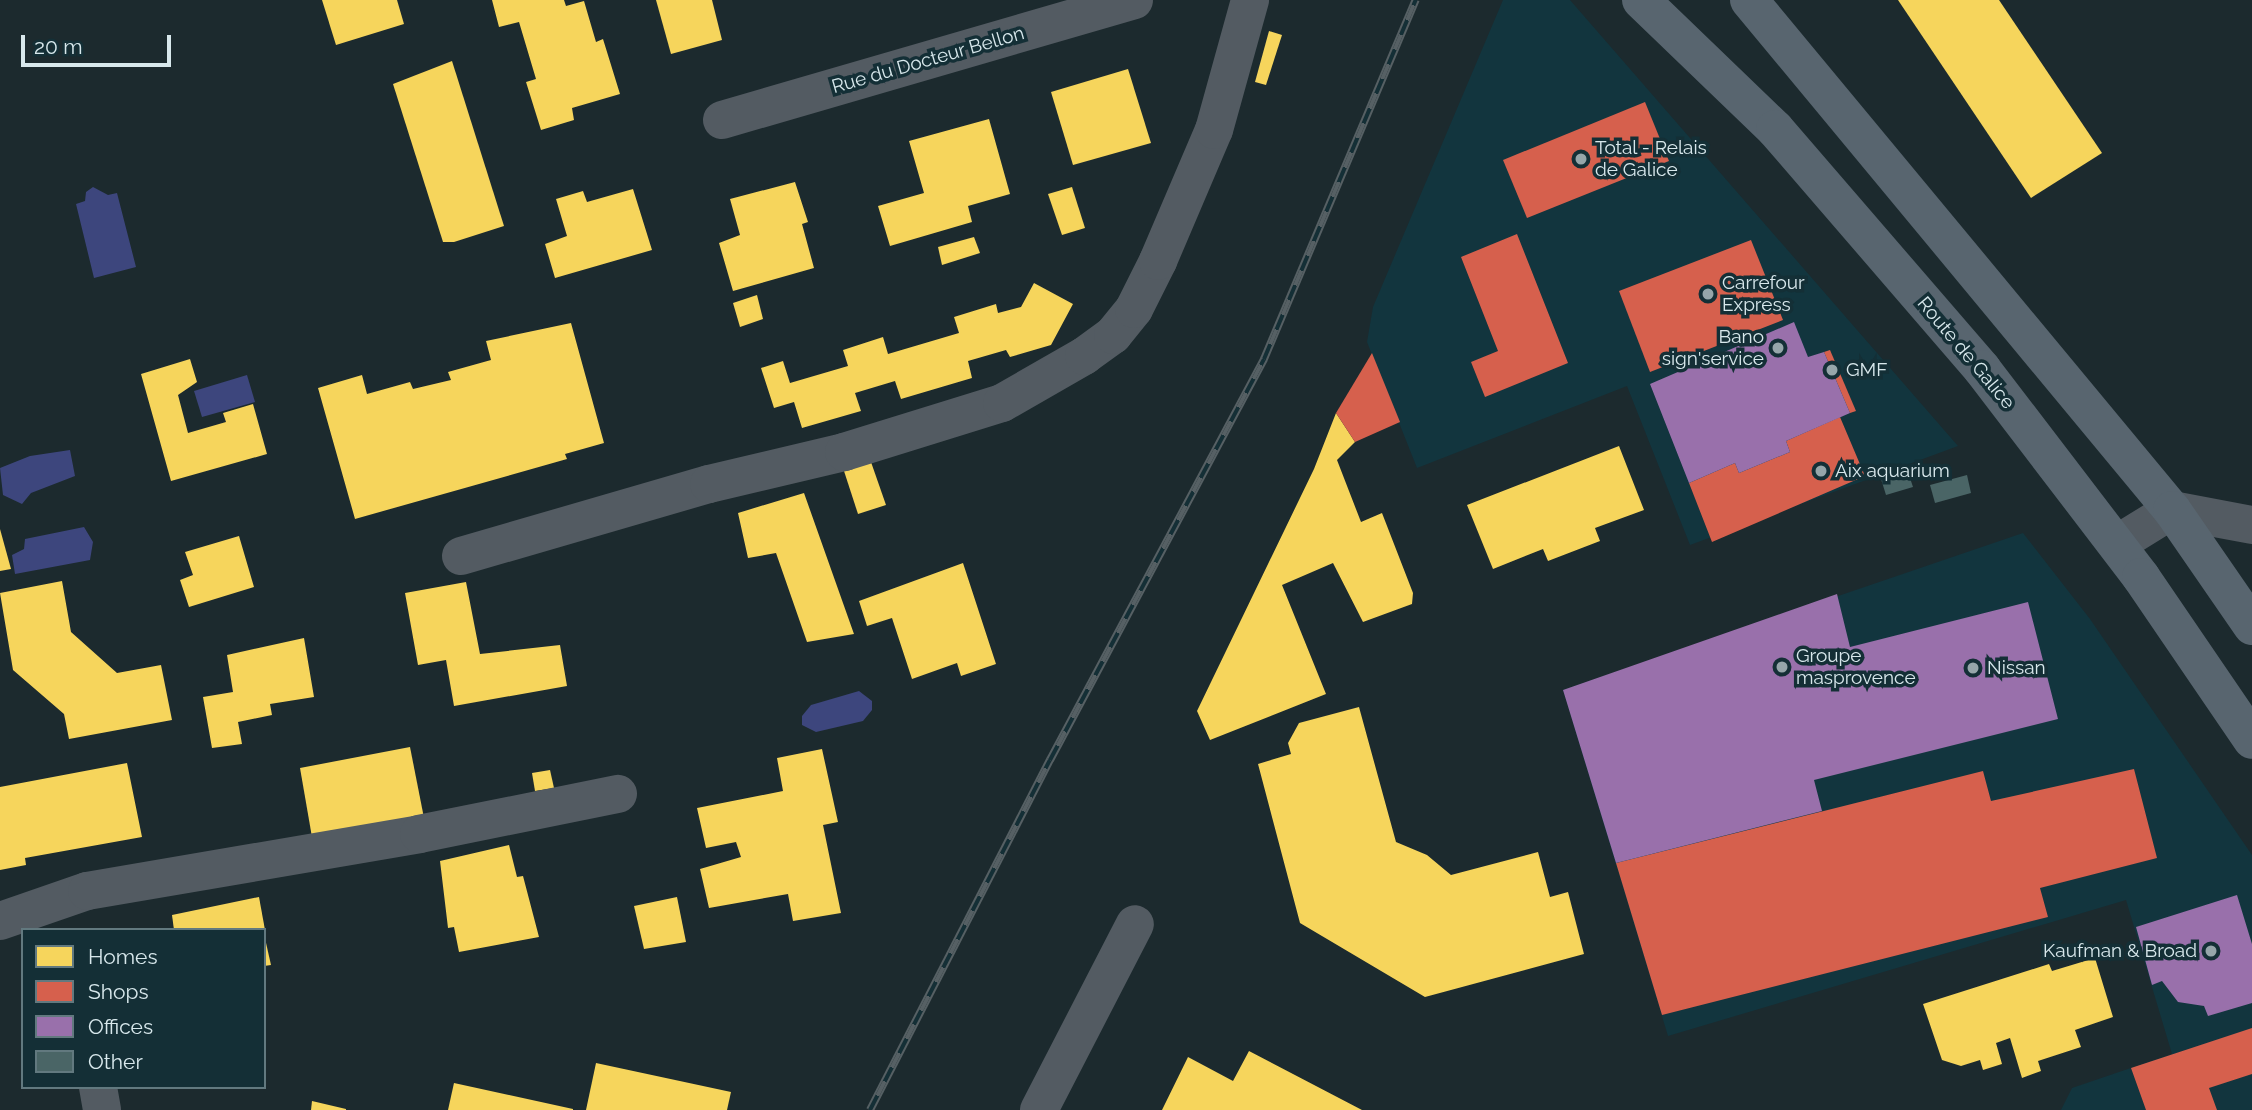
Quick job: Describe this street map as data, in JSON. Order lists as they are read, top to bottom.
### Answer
{
  "streets": {
    "main road": ["Route de Galice"],
    "street": ["Rue du Docteur Bellon"]
  },
  "places": [
    "Total - Relais de Galice",
    "Carrefour Express",
    "Bano sign'service",
    "GMF",
    "Aix aquarium",
    "Groupe masprovence",
    "Nissan",
    "Kaufman & Broad"
  ],
  "legend": [
    "Homes",
    "Shops",
    "Offices",
    "Other"
  ],
  "scale_bar": "20 m"
}
